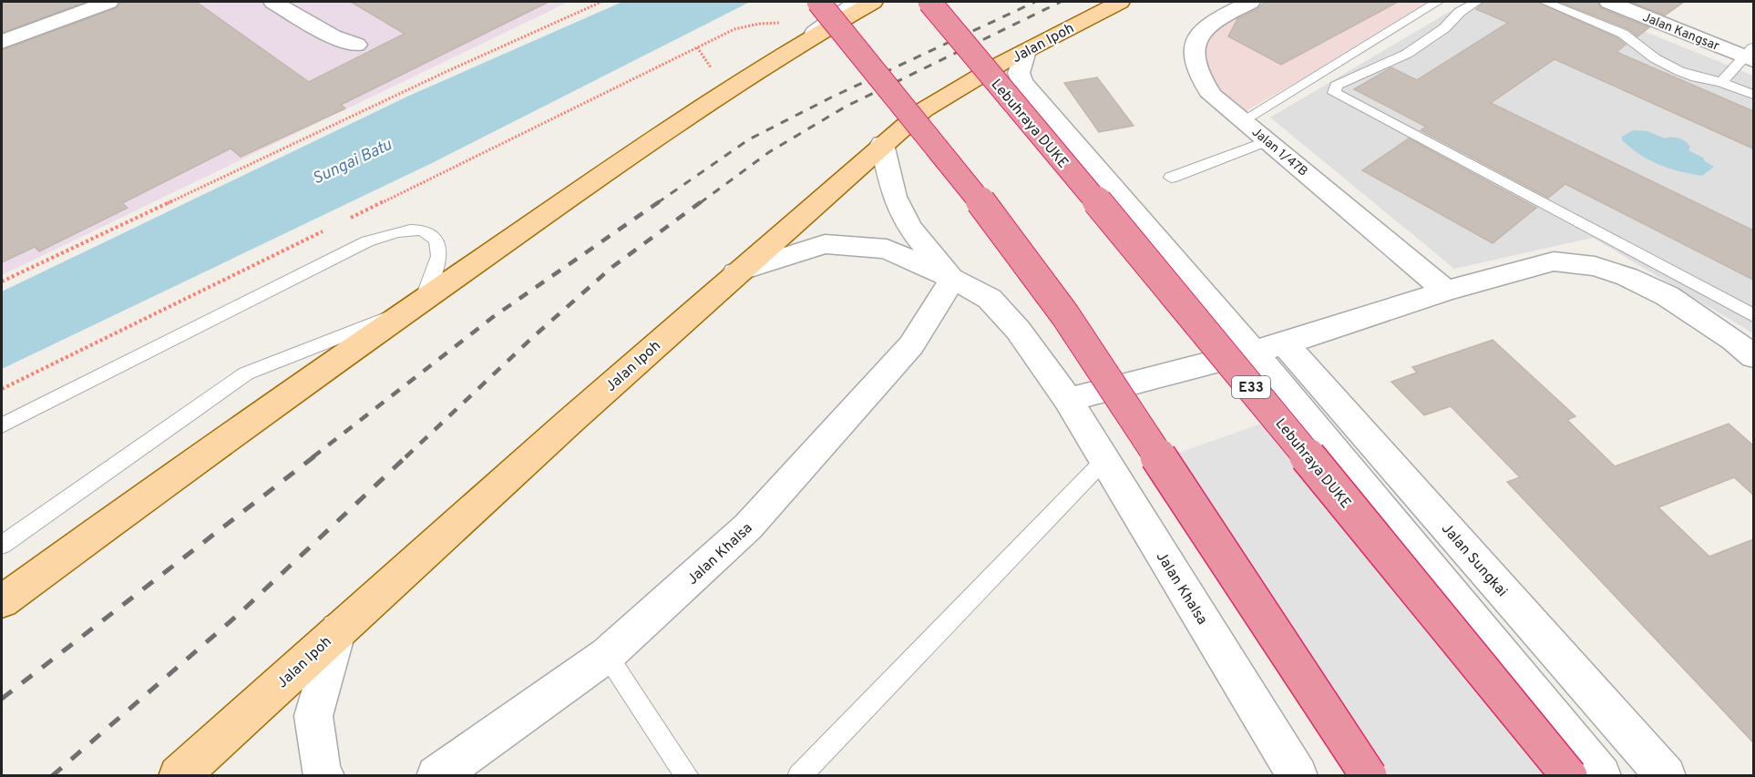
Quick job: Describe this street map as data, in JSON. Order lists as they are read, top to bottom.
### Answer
{
  "streets": {
    "highway": ["Lebuhraya DUKE", "E33"],
    "main road": ["Jalan Ipoh"],
    "street": [
      "Jalan Kangsar",
      "Jalan 1/47B",
      "Jalan Khalsa",
      "Jalan Sungkai"
    ]
  },
  "crossings": [
    ["Jalan Ipoh", "Jalan Khalsa"]
  ],
  "water": ["Sungai Batu"]
}
